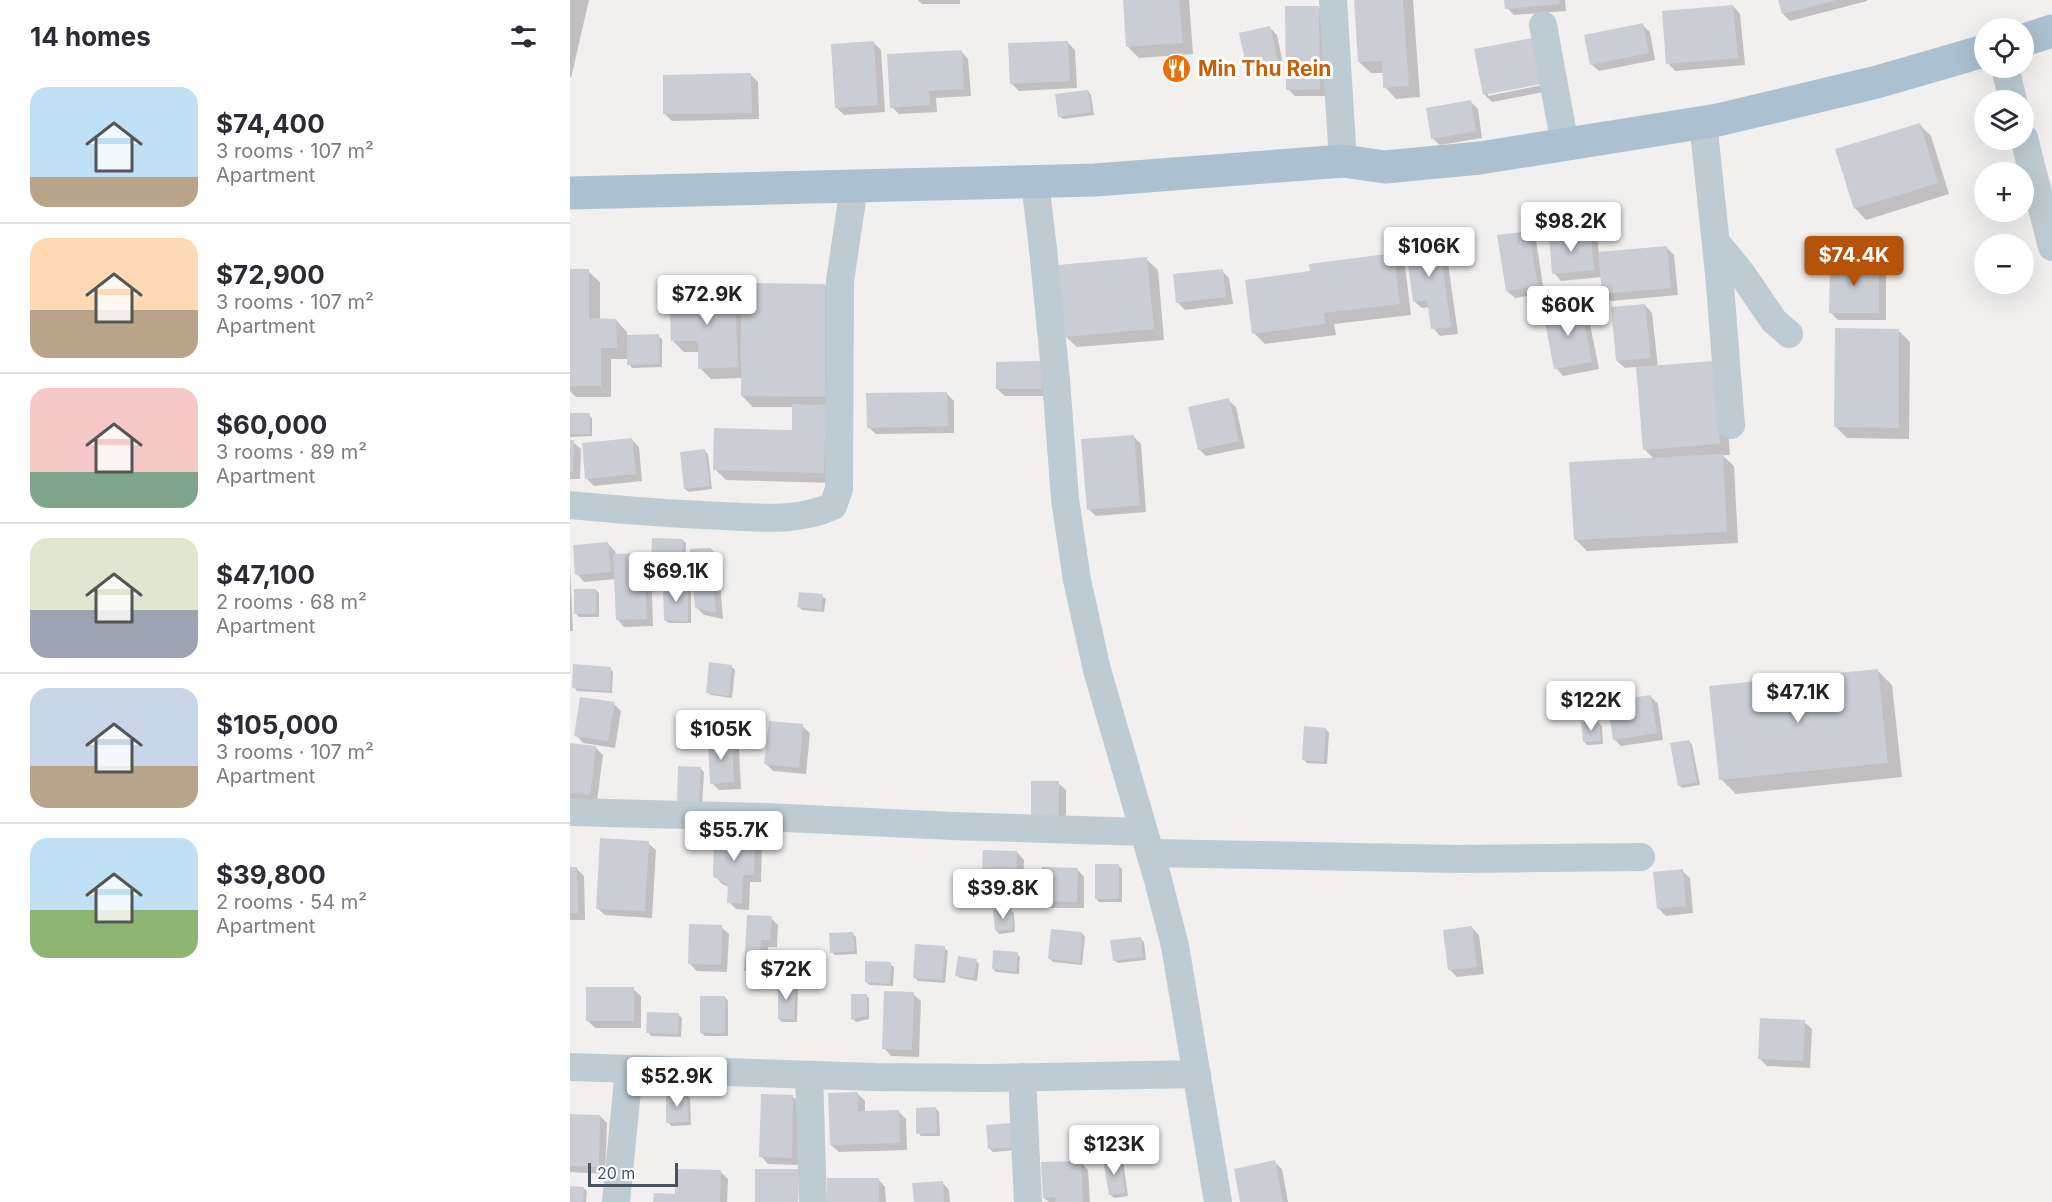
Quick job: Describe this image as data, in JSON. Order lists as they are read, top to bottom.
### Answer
{
  "places": {
    "restaurant": ["Min Thu Rein"]
  },
  "scale_bar": "20 m",
  "page": {
    "heading": "14 homes",
    "map_buttons": ["+", "−"],
    "list": [
      {
        "name": "$74,400",
        "note": "3 rooms · 107 m² · Apartment"
      },
      {
        "name": "$72,900",
        "note": "3 rooms · 107 m² · Apartment"
      },
      {
        "name": "$60,000",
        "note": "3 rooms · 89 m² · Apartment"
      },
      {
        "name": "$47,100",
        "note": "2 rooms · 68 m² · Apartment"
      },
      {
        "name": "$105,000",
        "note": "3 rooms · 107 m² · Apartment"
      },
      {
        "name": "$39,800",
        "note": "2 rooms · 54 m² · Apartment"
      }
    ],
    "price": [
      "$98.2K",
      "$106K",
      "$74.4K",
      "$72.9K",
      "$60K",
      "$69.1K",
      "$47.1K",
      "$122K",
      "$105K",
      "$55.7K",
      "$39.8K",
      "$72K",
      "$52.9K",
      "$123K"
    ],
    "scale": "20 m"
  }
}
